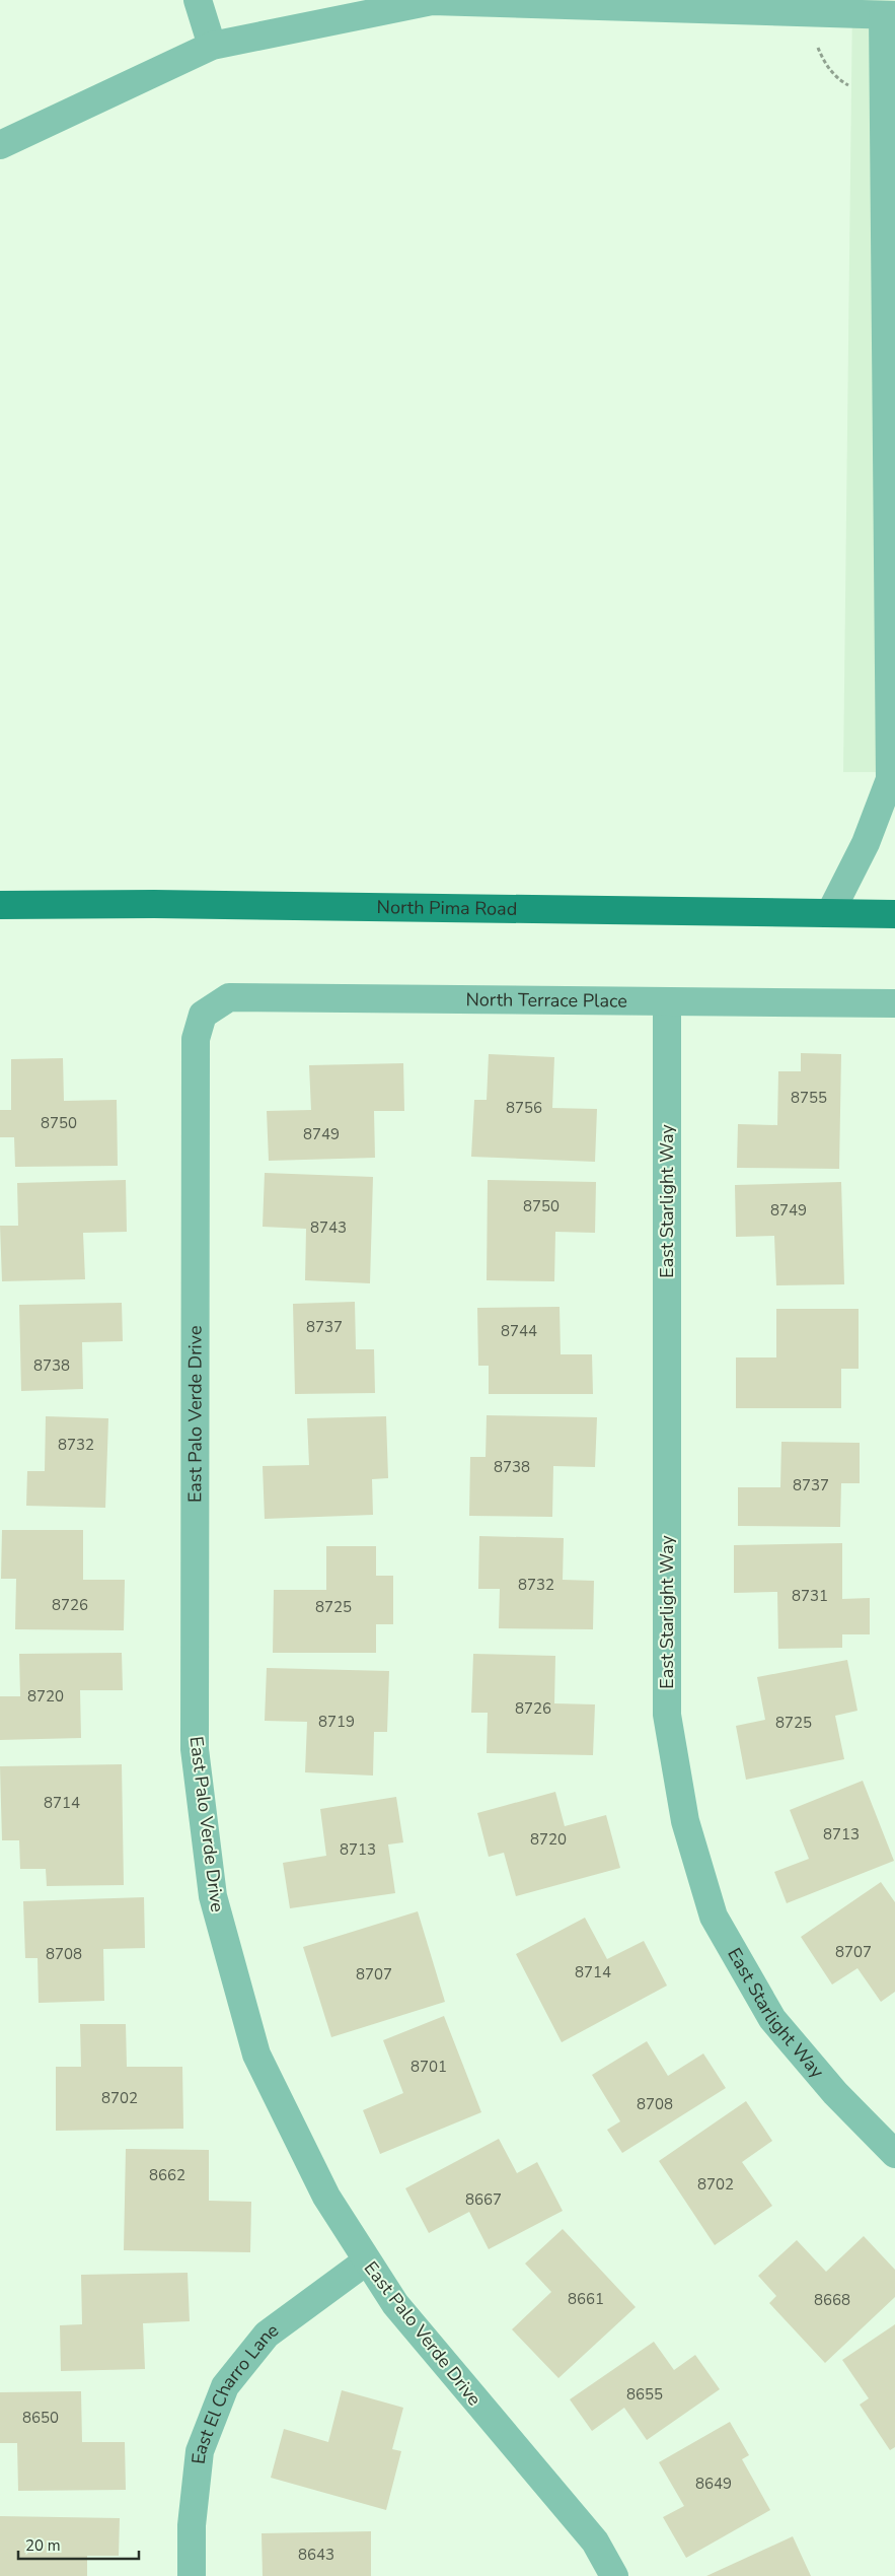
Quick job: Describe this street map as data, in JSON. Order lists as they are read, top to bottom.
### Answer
{
  "streets": {
    "main road": ["North Pima Road"],
    "street": [
      "North Terrace Place",
      "East Starlight Way",
      "East Palo Verde Drive",
      "East El Charro Lane"
    ]
  },
  "crossings": [
    ["North Terrace Place", "East Starlight Way"],
    ["North Terrace Place", "East Palo Verde Drive"],
    ["East Palo Verde Drive", "East El Charro Lane"]
  ],
  "house_numbers": [
    "8755",
    "8756",
    "8750",
    "8749",
    "8750",
    "8749",
    "8743",
    "8737",
    "8744",
    "8738",
    "8732",
    "8738",
    "8737",
    "8732",
    "8731",
    "8726",
    "8725",
    "8720",
    "8726",
    "8719",
    "8725",
    "8714",
    "8713",
    "8720",
    "8713",
    "8707",
    "8708",
    "8714",
    "8707",
    "8701",
    "8702",
    "8708",
    "8662",
    "8702",
    "8667",
    "8661",
    "8668",
    "8655",
    "8650",
    "8649",
    "8643"
  ],
  "scale_bar": "20 m"
}
